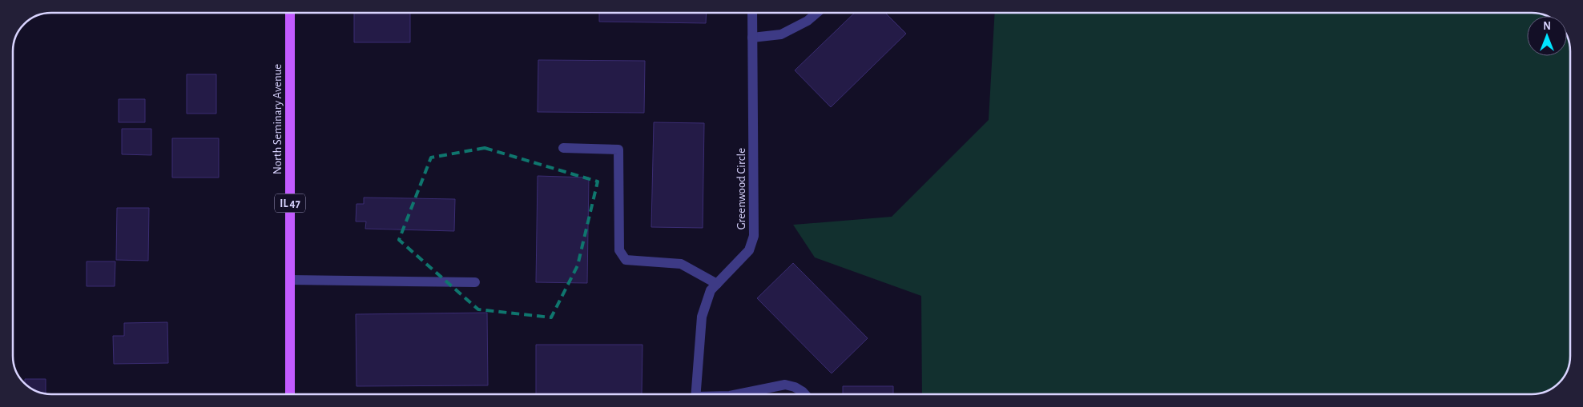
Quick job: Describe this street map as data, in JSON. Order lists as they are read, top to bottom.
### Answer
{
  "streets": {
    "main road": ["North Seminary Avenue", "IL 47"],
    "street": ["Greenwood Circle"]
  },
  "north": "top"
}
